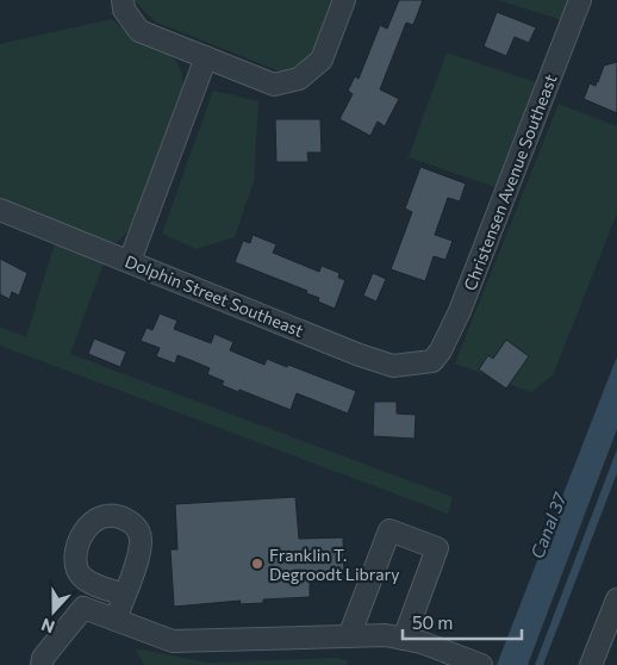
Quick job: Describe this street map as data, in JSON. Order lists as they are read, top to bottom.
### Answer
{
  "streets": {
    "street": ["Christensen Avenue Southeast", "Dolphin Street Southeast"]
  },
  "crossings": [
    ["Christensen Avenue Southeast", "Dolphin Street Southeast"]
  ],
  "water": ["Canal 37"],
  "places": ["Franklin T. Degroodt Library"],
  "scale_bar": "50 m",
  "north": "bottom"
}
